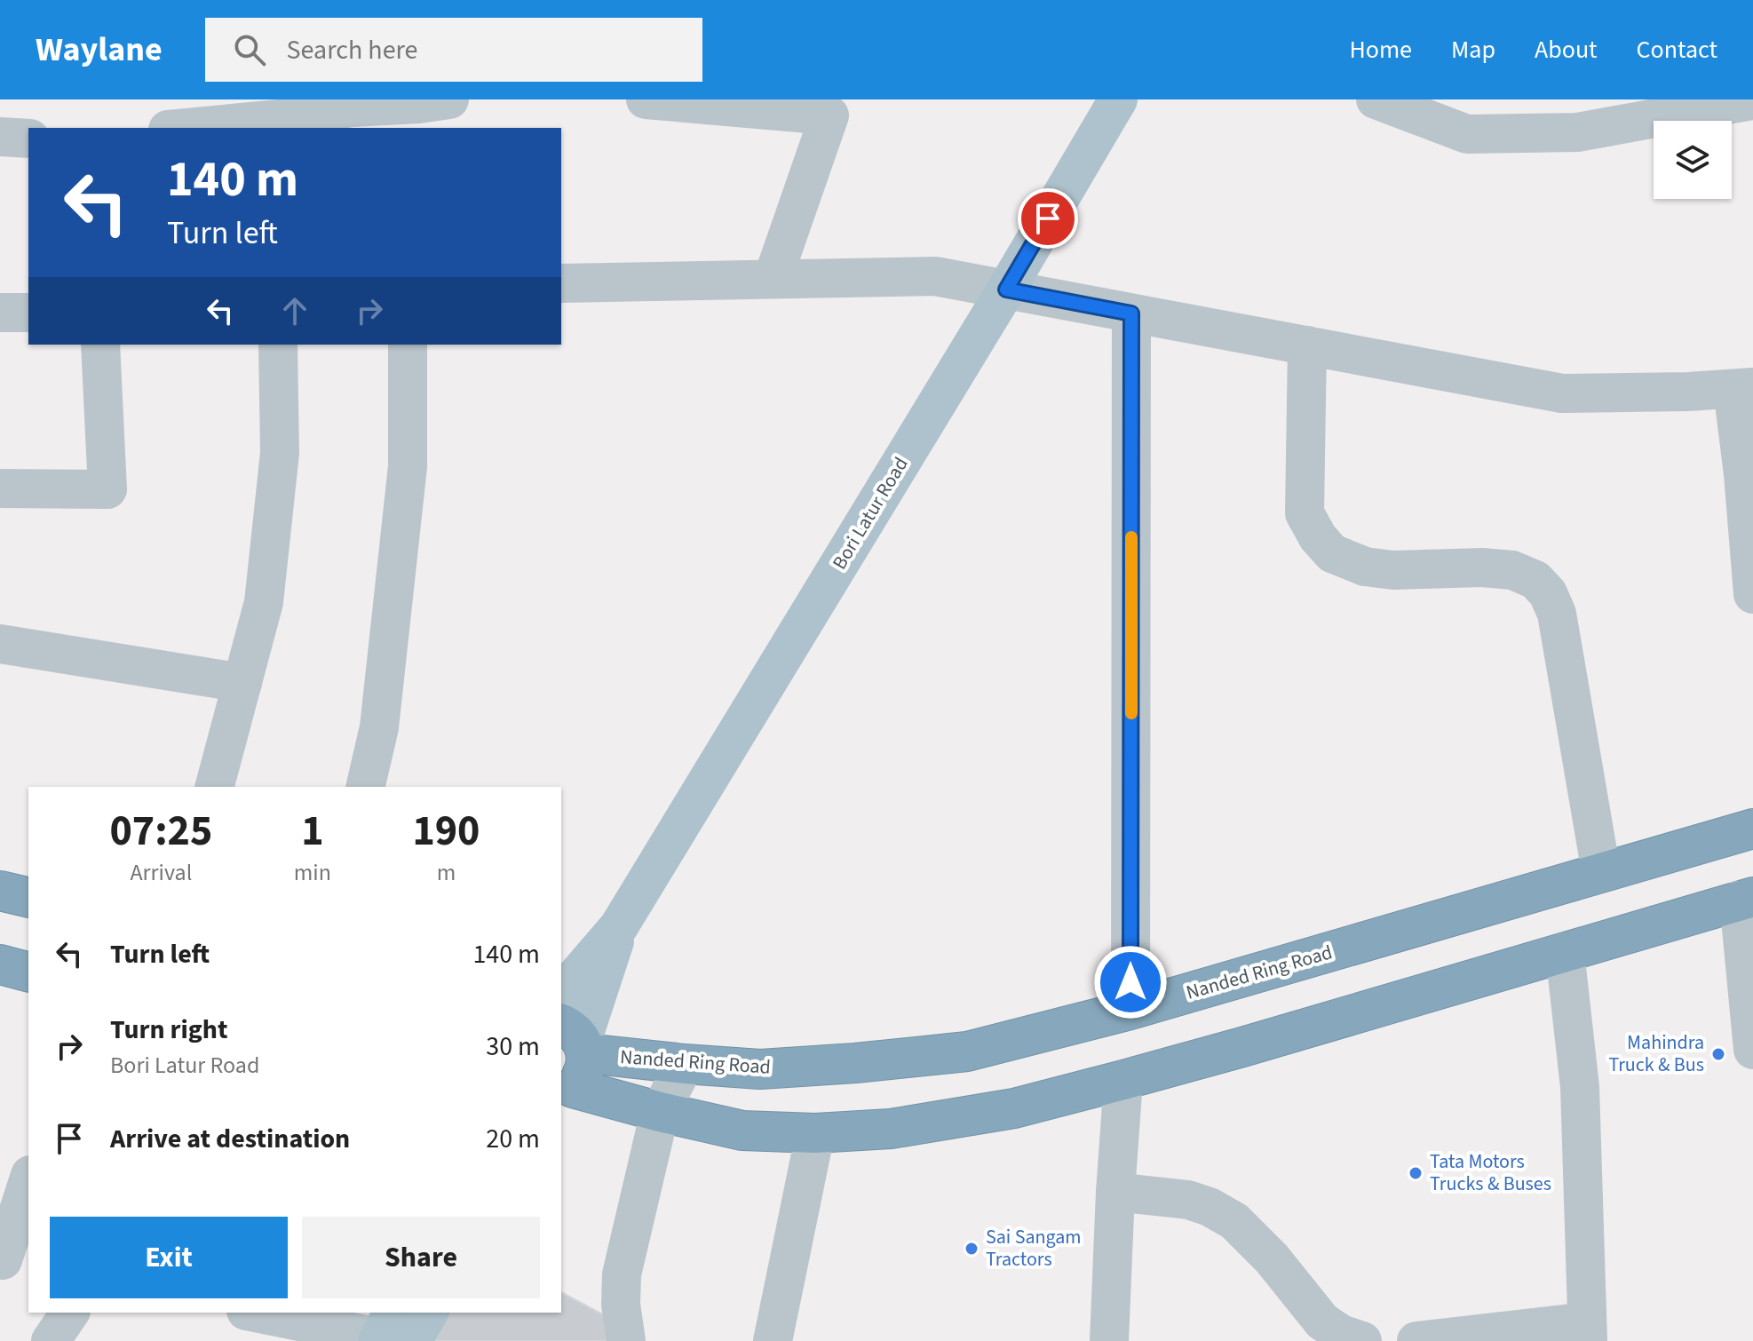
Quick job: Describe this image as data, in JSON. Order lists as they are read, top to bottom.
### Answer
{
  "streets": {
    "highway": ["Nanded Ring Road"],
    "main road": ["Bori Latur Road"]
  },
  "crossings": [
    ["Bori Latur Road", "Nanded Ring Road"]
  ],
  "places": ["Mahindra Truck & Bus", "Tata Motors Trucks & Buses", "Sai Sangam Tractors"],
  "page": {
    "header": "Waylane",
    "search": "Search here",
    "nav": [
      "Home",
      "Map",
      "About",
      "Contact"
    ],
    "turn": ["140 m", "Turn left"],
    "eta": [
      "07:25",
      "Arrival",
      "1",
      "min",
      "190",
      "m"
    ],
    "list": [
      {
        "name": "Turn left",
        "value": "140 m"
      },
      {
        "name": "Turn right",
        "note": "Bori Latur Road",
        "value": "30 m"
      },
      {
        "name": "Arrive at destination",
        "value": "20 m"
      }
    ],
    "buttons": ["Exit", "Share"]
  }
}
